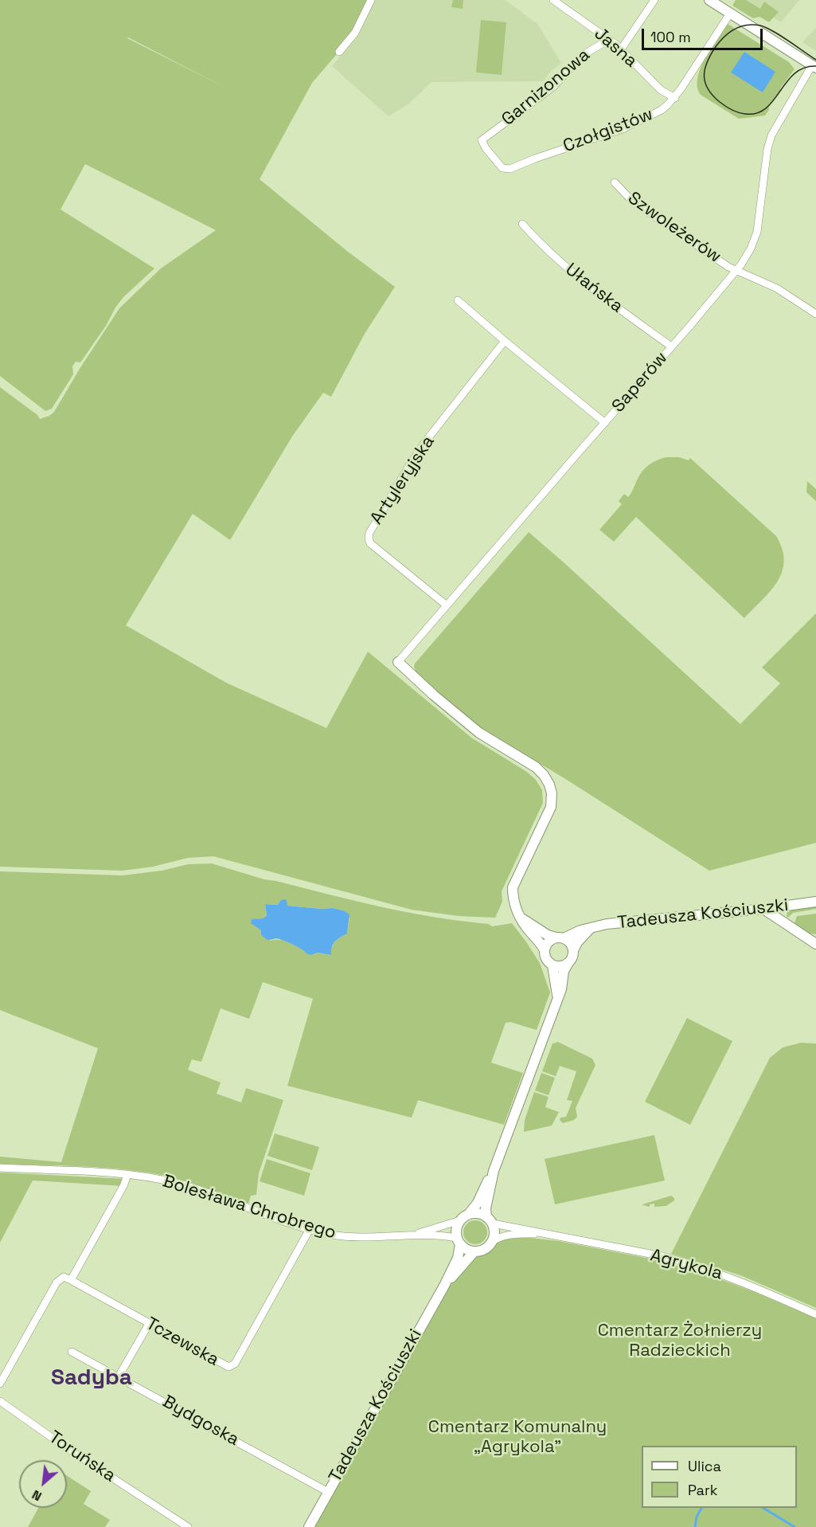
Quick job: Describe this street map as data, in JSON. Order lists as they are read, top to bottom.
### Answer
{
  "streets": {
    "street": [
      "Jasna",
      "Garnizonowa",
      "Czołgistów",
      "Szwoleżerów",
      "Ułańska",
      "Saperów",
      "Artyleryjska",
      "Tadeusza Kościuszki",
      "Bolesława Chrobrego",
      "Agrykola",
      "Tczewska",
      "Bydgoska",
      "Toruńska"
    ]
  },
  "crossings": [
    ["Jasna", "Garnizonowa"],
    ["Jasna", "Czołgistów"],
    ["Garnizonowa", "Czołgistów"],
    ["Szwoleżerów", "Saperów"],
    ["Ułańska", "Saperów"],
    ["Saperów", "Artyleryjska"],
    ["Tadeusza Kościuszki", "Bolesława Chrobrego"],
    ["Tadeusza Kościuszki", "Agrykola"],
    ["Tadeusza Kościuszki", "Bydgoska"],
    ["Bolesława Chrobrego", "Agrykola"],
    ["Bolesława Chrobrego", "Tczewska"]
  ],
  "districts": ["Sadyba"],
  "parks": ["Cmentarz Żołnierzy Radzieckich", "Cmentarz Komunalny „Agrykola”"],
  "legend": ["Ulica", "Park"],
  "scale_bar": "100 m",
  "north": "bottom left"
}
